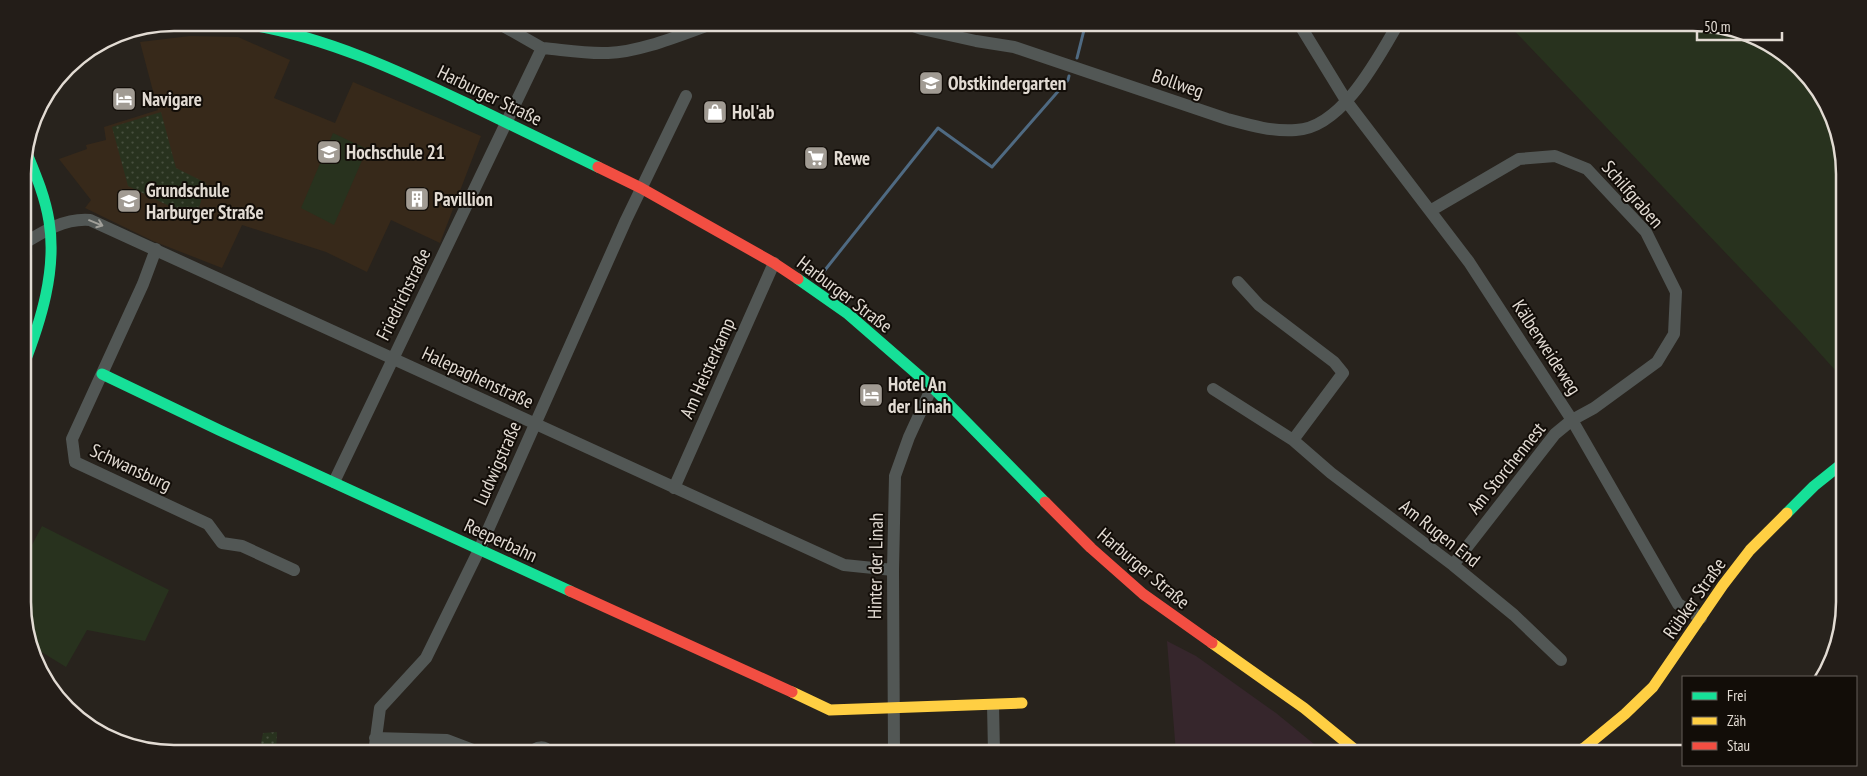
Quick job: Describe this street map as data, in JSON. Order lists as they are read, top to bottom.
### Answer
{
  "streets": {
    "street": [
      "Bollweg",
      "Harburger Straße",
      "Schilfgraben",
      "Friedrichstraße",
      "Kälberweideweg",
      "Am Heisterkamp",
      "Halepaghenstraße",
      "Ludwigstraße",
      "Schwansburg",
      "Am Storchennest",
      "Am Rugen End",
      "Reeperbahn",
      "Hinter der Linah",
      "Rübker Straße"
    ]
  },
  "crossings": [
    ["Bollweg", "Kälberweideweg"],
    ["Harburger Straße", "Friedrichstraße"],
    ["Harburger Straße", "Am Heisterkamp"],
    ["Harburger Straße", "Ludwigstraße"],
    ["Harburger Straße", "Hinter der Linah"],
    ["Schilfgraben", "Kälberweideweg"],
    ["Schilfgraben", "Am Storchennest"],
    ["Friedrichstraße", "Halepaghenstraße"],
    ["Friedrichstraße", "Reeperbahn"],
    ["Kälberweideweg", "Am Storchennest"],
    ["Kälberweideweg", "Rübker Straße"],
    ["Am Heisterkamp", "Halepaghenstraße"],
    ["Halepaghenstraße", "Ludwigstraße"],
    ["Halepaghenstraße", "Schwansburg"],
    ["Halepaghenstraße", "Hinter der Linah"],
    ["Ludwigstraße", "Reeperbahn"],
    ["Schwansburg", "Reeperbahn"],
    ["Am Storchennest", "Am Rugen End"],
    ["Reeperbahn", "Hinter der Linah"]
  ],
  "places": {
    "school or university": ["Obstkindergarten", "Hochschule 21", "Grundschule Harburger Straße"],
    "hotel": ["Navigare", "Hotel An der Linah"],
    "shop": ["Hol'ab"],
    "supermarket": ["Rewe"],
    "building": ["Pavillion"]
  },
  "legend": ["Frei", "Zäh", "Stau"],
  "scale_bar": "50 m"
}
